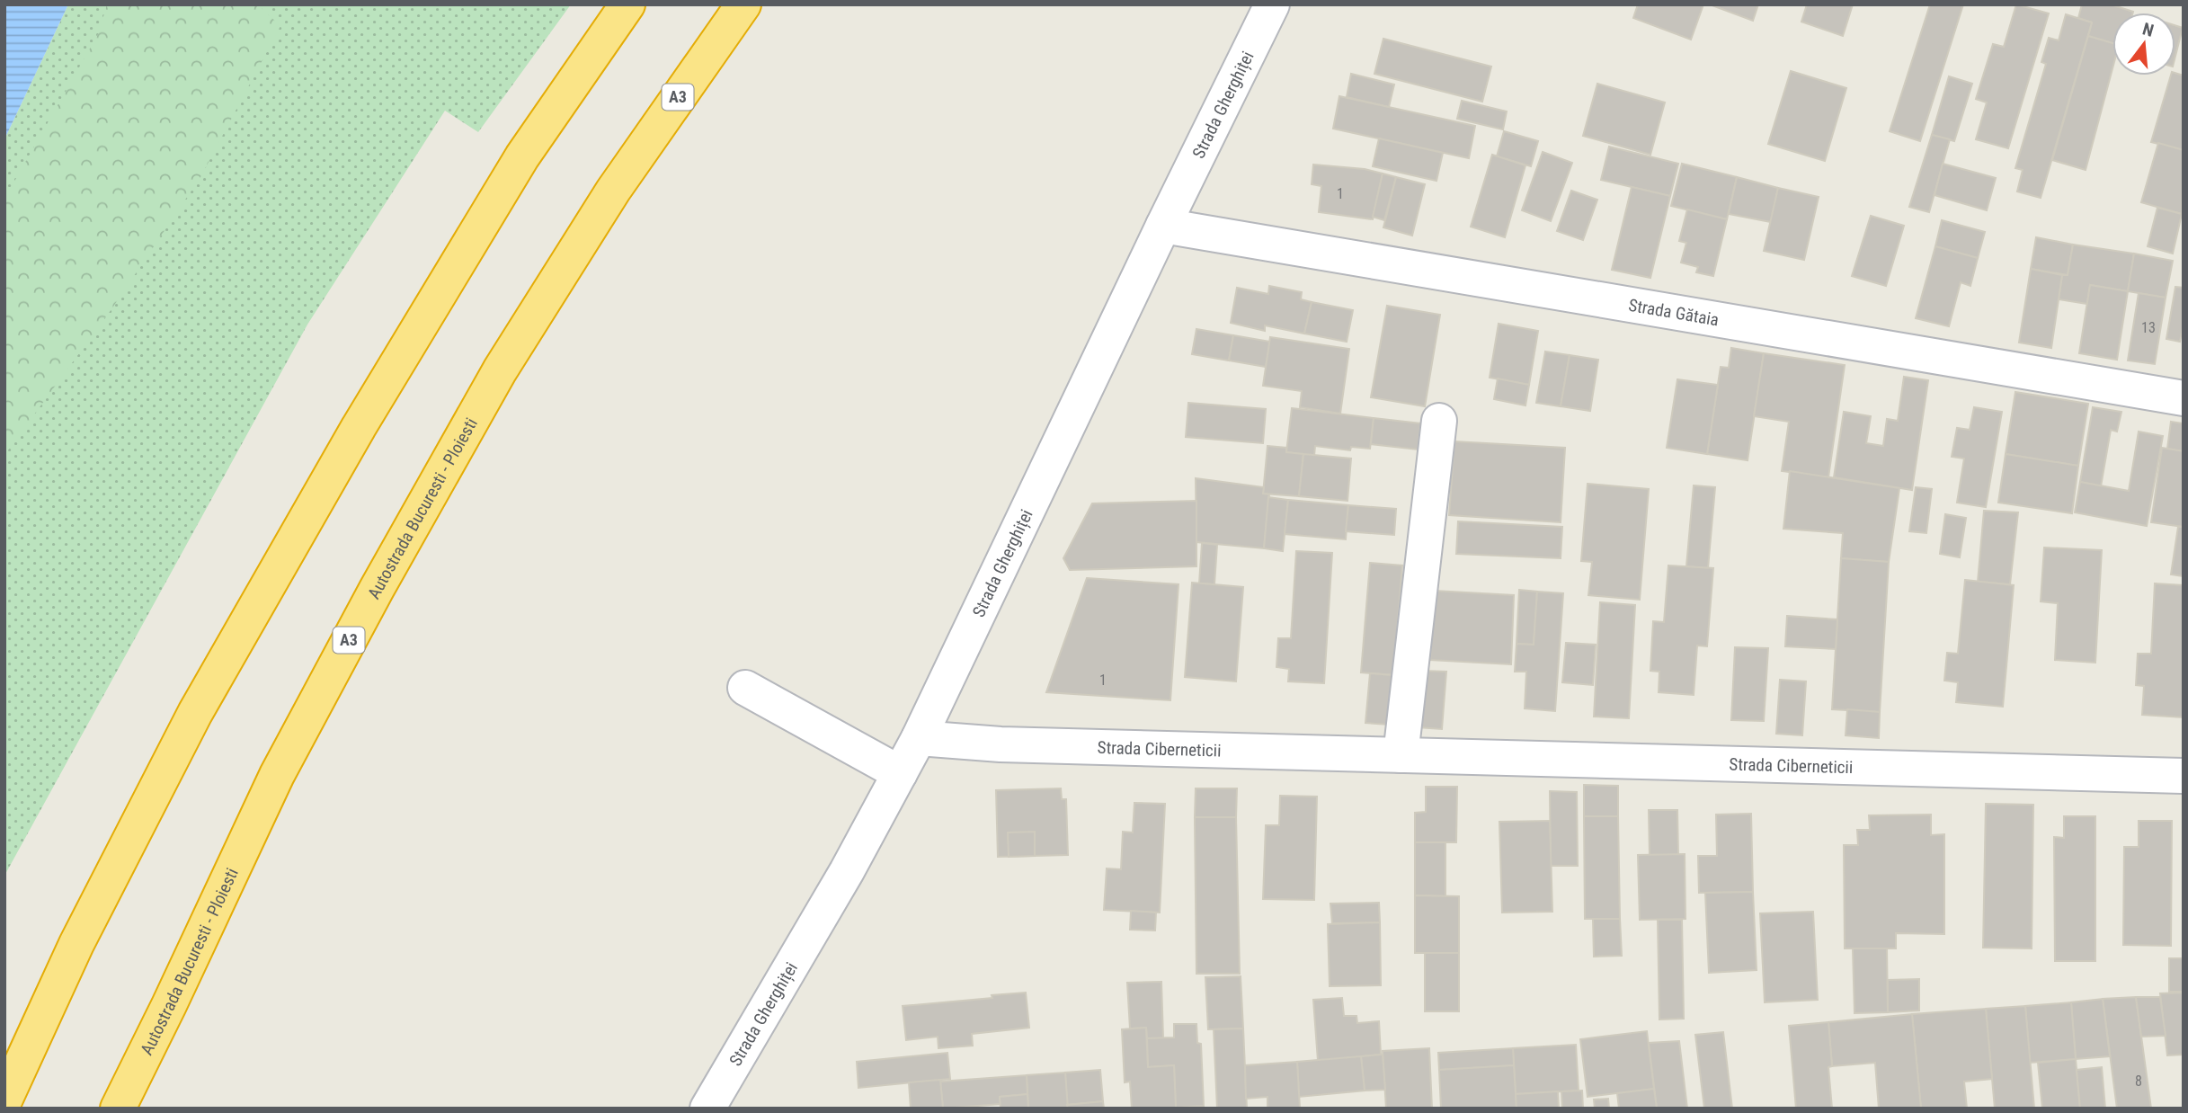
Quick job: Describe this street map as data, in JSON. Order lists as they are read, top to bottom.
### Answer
{
  "streets": {
    "highway": ["A3", "Autostrada Bucuresti - Ploiesti"],
    "street": ["Strada Gherghiței", "Strada Gătaia", "Strada Ciberneticii"]
  },
  "crossings": [
    ["Strada Gherghiței", "Strada Gătaia"],
    ["Strada Gherghiței", "Strada Ciberneticii"]
  ],
  "house_numbers": [
    "1",
    "13",
    "1",
    "8"
  ],
  "north": "top"
}
